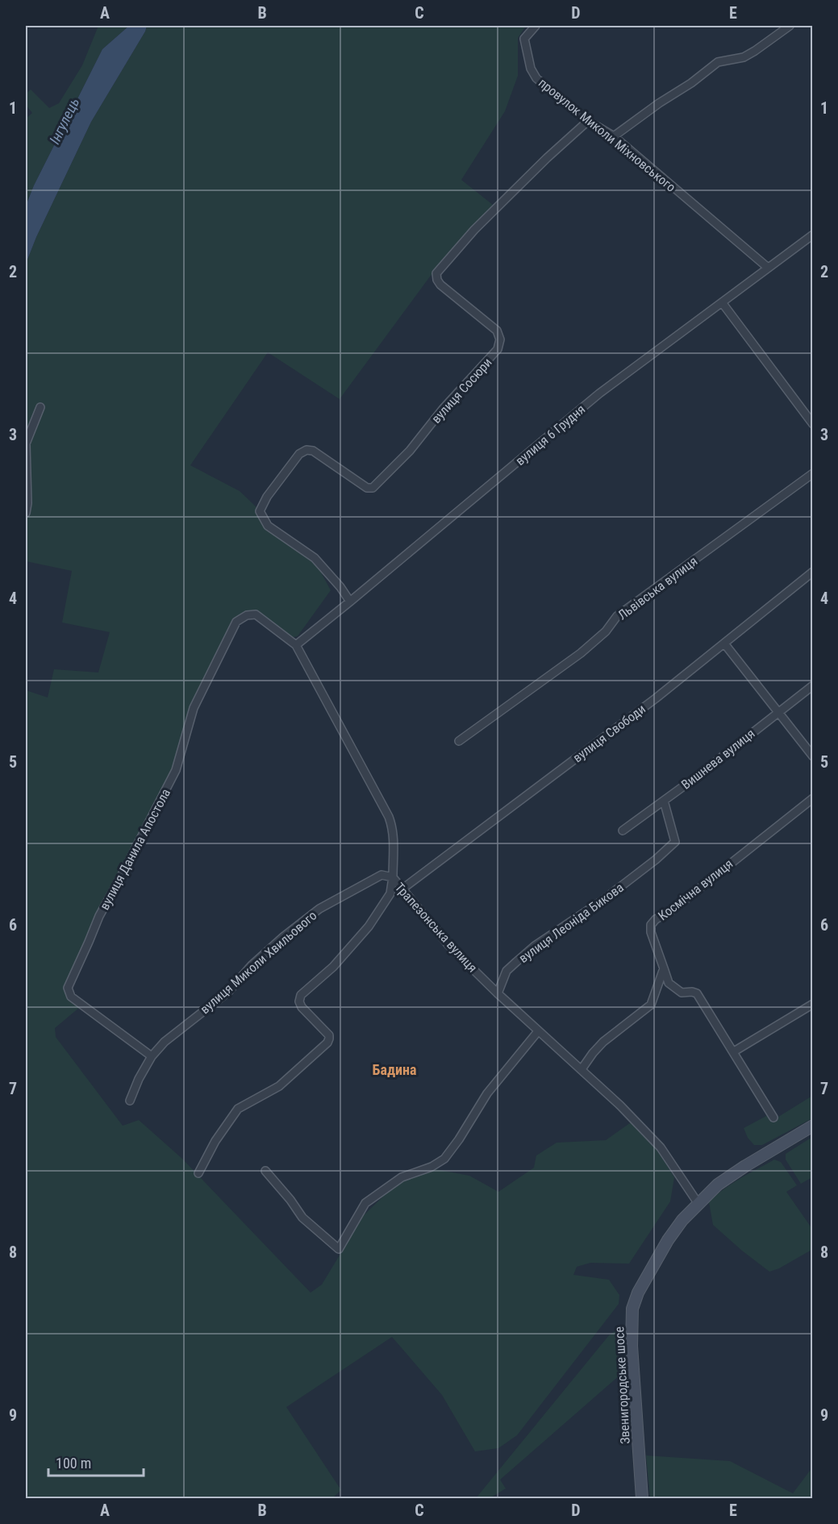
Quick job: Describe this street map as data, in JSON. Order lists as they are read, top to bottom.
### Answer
{
  "streets": {
    "main road": ["Звенигородське шосе"],
    "street": [
      "провулок Миколи Міхновського",
      "вулиця Сосюри",
      "вулиця 6 Грудня",
      "Львівська вулиця",
      "вулиця Свободи",
      "Вишнева вулиця",
      "вулиця Данила Апостола",
      "Космічна вулиця",
      "вулиця Леоніда Бикова",
      "Трапезонська вулиця",
      "вулиця Миколи Хвильового"
    ]
  },
  "crossings": [
    ["провулок Миколи Міхновського", "вулиця Сосюри"],
    ["провулок Миколи Міхновського", "вулиця 6 Грудня"],
    ["вулиця Сосюри", "вулиця 6 Грудня"],
    ["вулиця 6 Грудня", "Трапезонська вулиця"],
    ["вулиця Свободи", "Трапезонська вулиця"],
    ["Вишнева вулиця", "вулиця Леоніда Бикова"],
    ["вулиця Данила Апостола", "Трапезонська вулиця"],
    ["вулиця Данила Апостола", "вулиця Миколи Хвильового"],
    ["вулиця Леоніда Бикова", "Трапезонська вулиця"],
    ["Трапезонська вулиця", "вулиця Миколи Хвильового"],
    ["Трапезонська вулиця", "Звенигородське шосе"]
  ],
  "districts": ["Бадина"],
  "water": ["Інгулець"],
  "scale_bar": "100 m",
  "grid": {
    "columns": [
      "A",
      "B",
      "C",
      "D",
      "E"
    ],
    "rows": [
      "1",
      "2",
      "3",
      "4",
      "5",
      "6",
      "7",
      "8",
      "9"
    ]
  }
}
